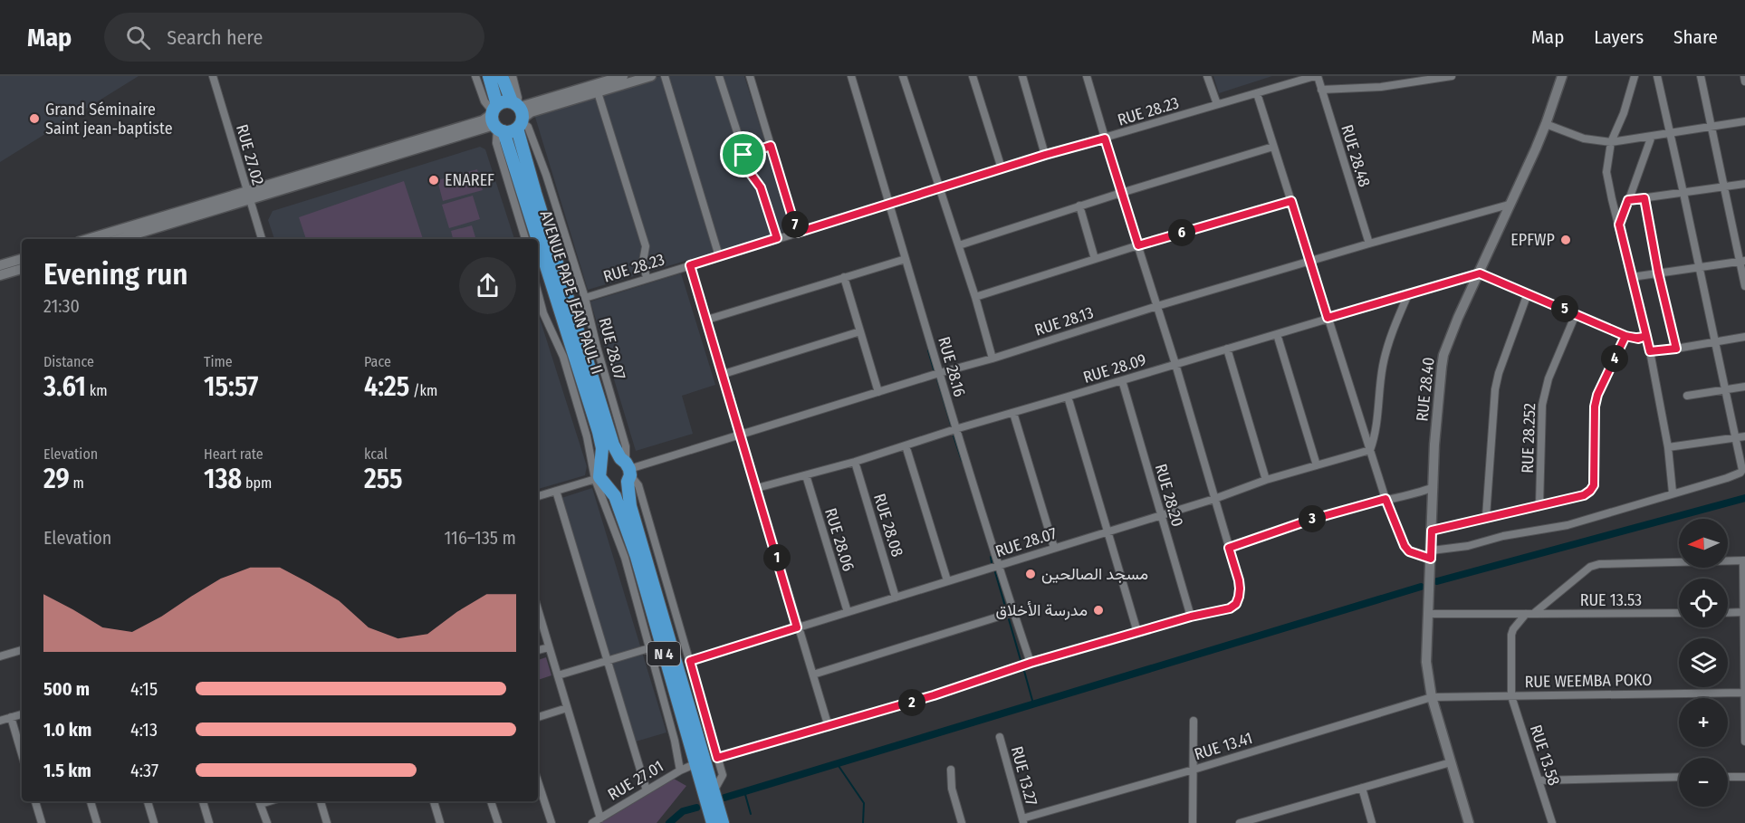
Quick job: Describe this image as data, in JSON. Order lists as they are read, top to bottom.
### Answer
{
  "streets": {
    "highway": ["AVENUE PAPE JEAN PAUL II", "N 4"],
    "street": [
      "RUE 28.23",
      "RUE 27.02",
      "RUE 28.48",
      "RUE 28.13",
      "RUE 28.07",
      "RUE 28.16",
      "RUE 28.09",
      "RUE 28.40",
      "RUE 28.252",
      "RUE 28.20",
      "RUE 28.08",
      "RUE 28.06",
      "RUE 13.53",
      "RUE WEEMBA POKO",
      "RUE 13.41",
      "RUE 13.58",
      "RUE 13.27",
      "RUE 27.01"
    ]
  },
  "crossings": [
    ["RUE 28.23", "RUE 28.48"],
    ["RUE 28.23", "RUE 28.07"],
    ["RUE 28.23", "RUE 28.16"],
    ["RUE 28.48", "RUE 28.13"],
    ["AVENUE PAPE JEAN PAUL II", "RUE 28.13"],
    ["AVENUE PAPE JEAN PAUL II", "RUE 28.07"],
    ["AVENUE PAPE JEAN PAUL II", "N 4"],
    ["RUE 28.13", "RUE 28.07"],
    ["RUE 28.13", "RUE 28.16"],
    ["RUE 28.13", "RUE 28.40"],
    ["RUE 28.13", "N 4"],
    ["RUE 28.07", "RUE 28.16"],
    ["RUE 28.07", "RUE 28.20"],
    ["RUE 28.07", "RUE 28.08"],
    ["RUE 28.07", "RUE 28.06"],
    ["RUE 28.07", "N 4"],
    ["RUE 28.16", "RUE 28.09"],
    ["RUE 28.09", "RUE 28.40"],
    ["RUE 28.09", "RUE 28.20"],
    ["RUE 28.09", "RUE 28.08"],
    ["RUE 28.09", "RUE 28.06"],
    ["RUE 28.40", "RUE 13.53"],
    ["RUE 28.40", "RUE WEEMBA POKO"],
    ["RUE 28.40", "RUE 13.41"],
    ["N 4", "RUE 27.01"],
    ["RUE WEEMBA POKO", "RUE 13.41"],
    ["RUE WEEMBA POKO", "RUE 13.58"],
    ["RUE 13.41", "RUE 13.27"]
  ],
  "places": [
    "Grand Séminaire Saint jean-baptiste",
    "ENAREF",
    "EPFWP",
    "مسجد الصالحين",
    "مدرسة الأخلاق"
  ],
  "north": "left",
  "page": {
    "header": "Map",
    "search": "Search here",
    "nav": ["Map", "Layers", "Share"],
    "pins": [
      "7",
      "6",
      "5",
      "4",
      "3",
      "1",
      "2"
    ],
    "heading": ["Evening run", "21:30"],
    "stats": [
      ["Distance", "3.61 km"],
      ["Time", "15:57"],
      ["Pace", "4:25 /km"],
      ["Elevation", "29 m"],
      ["Heart rate", "138 bpm"],
      ["kcal", "255"]
    ],
    "chart": ["Elevation", "116–135 m"],
    "map_buttons": ["+", "−"],
    "list": [
      {
        "name": "500 m",
        "note": "4:15"
      },
      {
        "name": "1.0 km",
        "note": "4:13"
      },
      {
        "name": "1.5 km",
        "note": "4:37"
      }
    ]
  }
}
